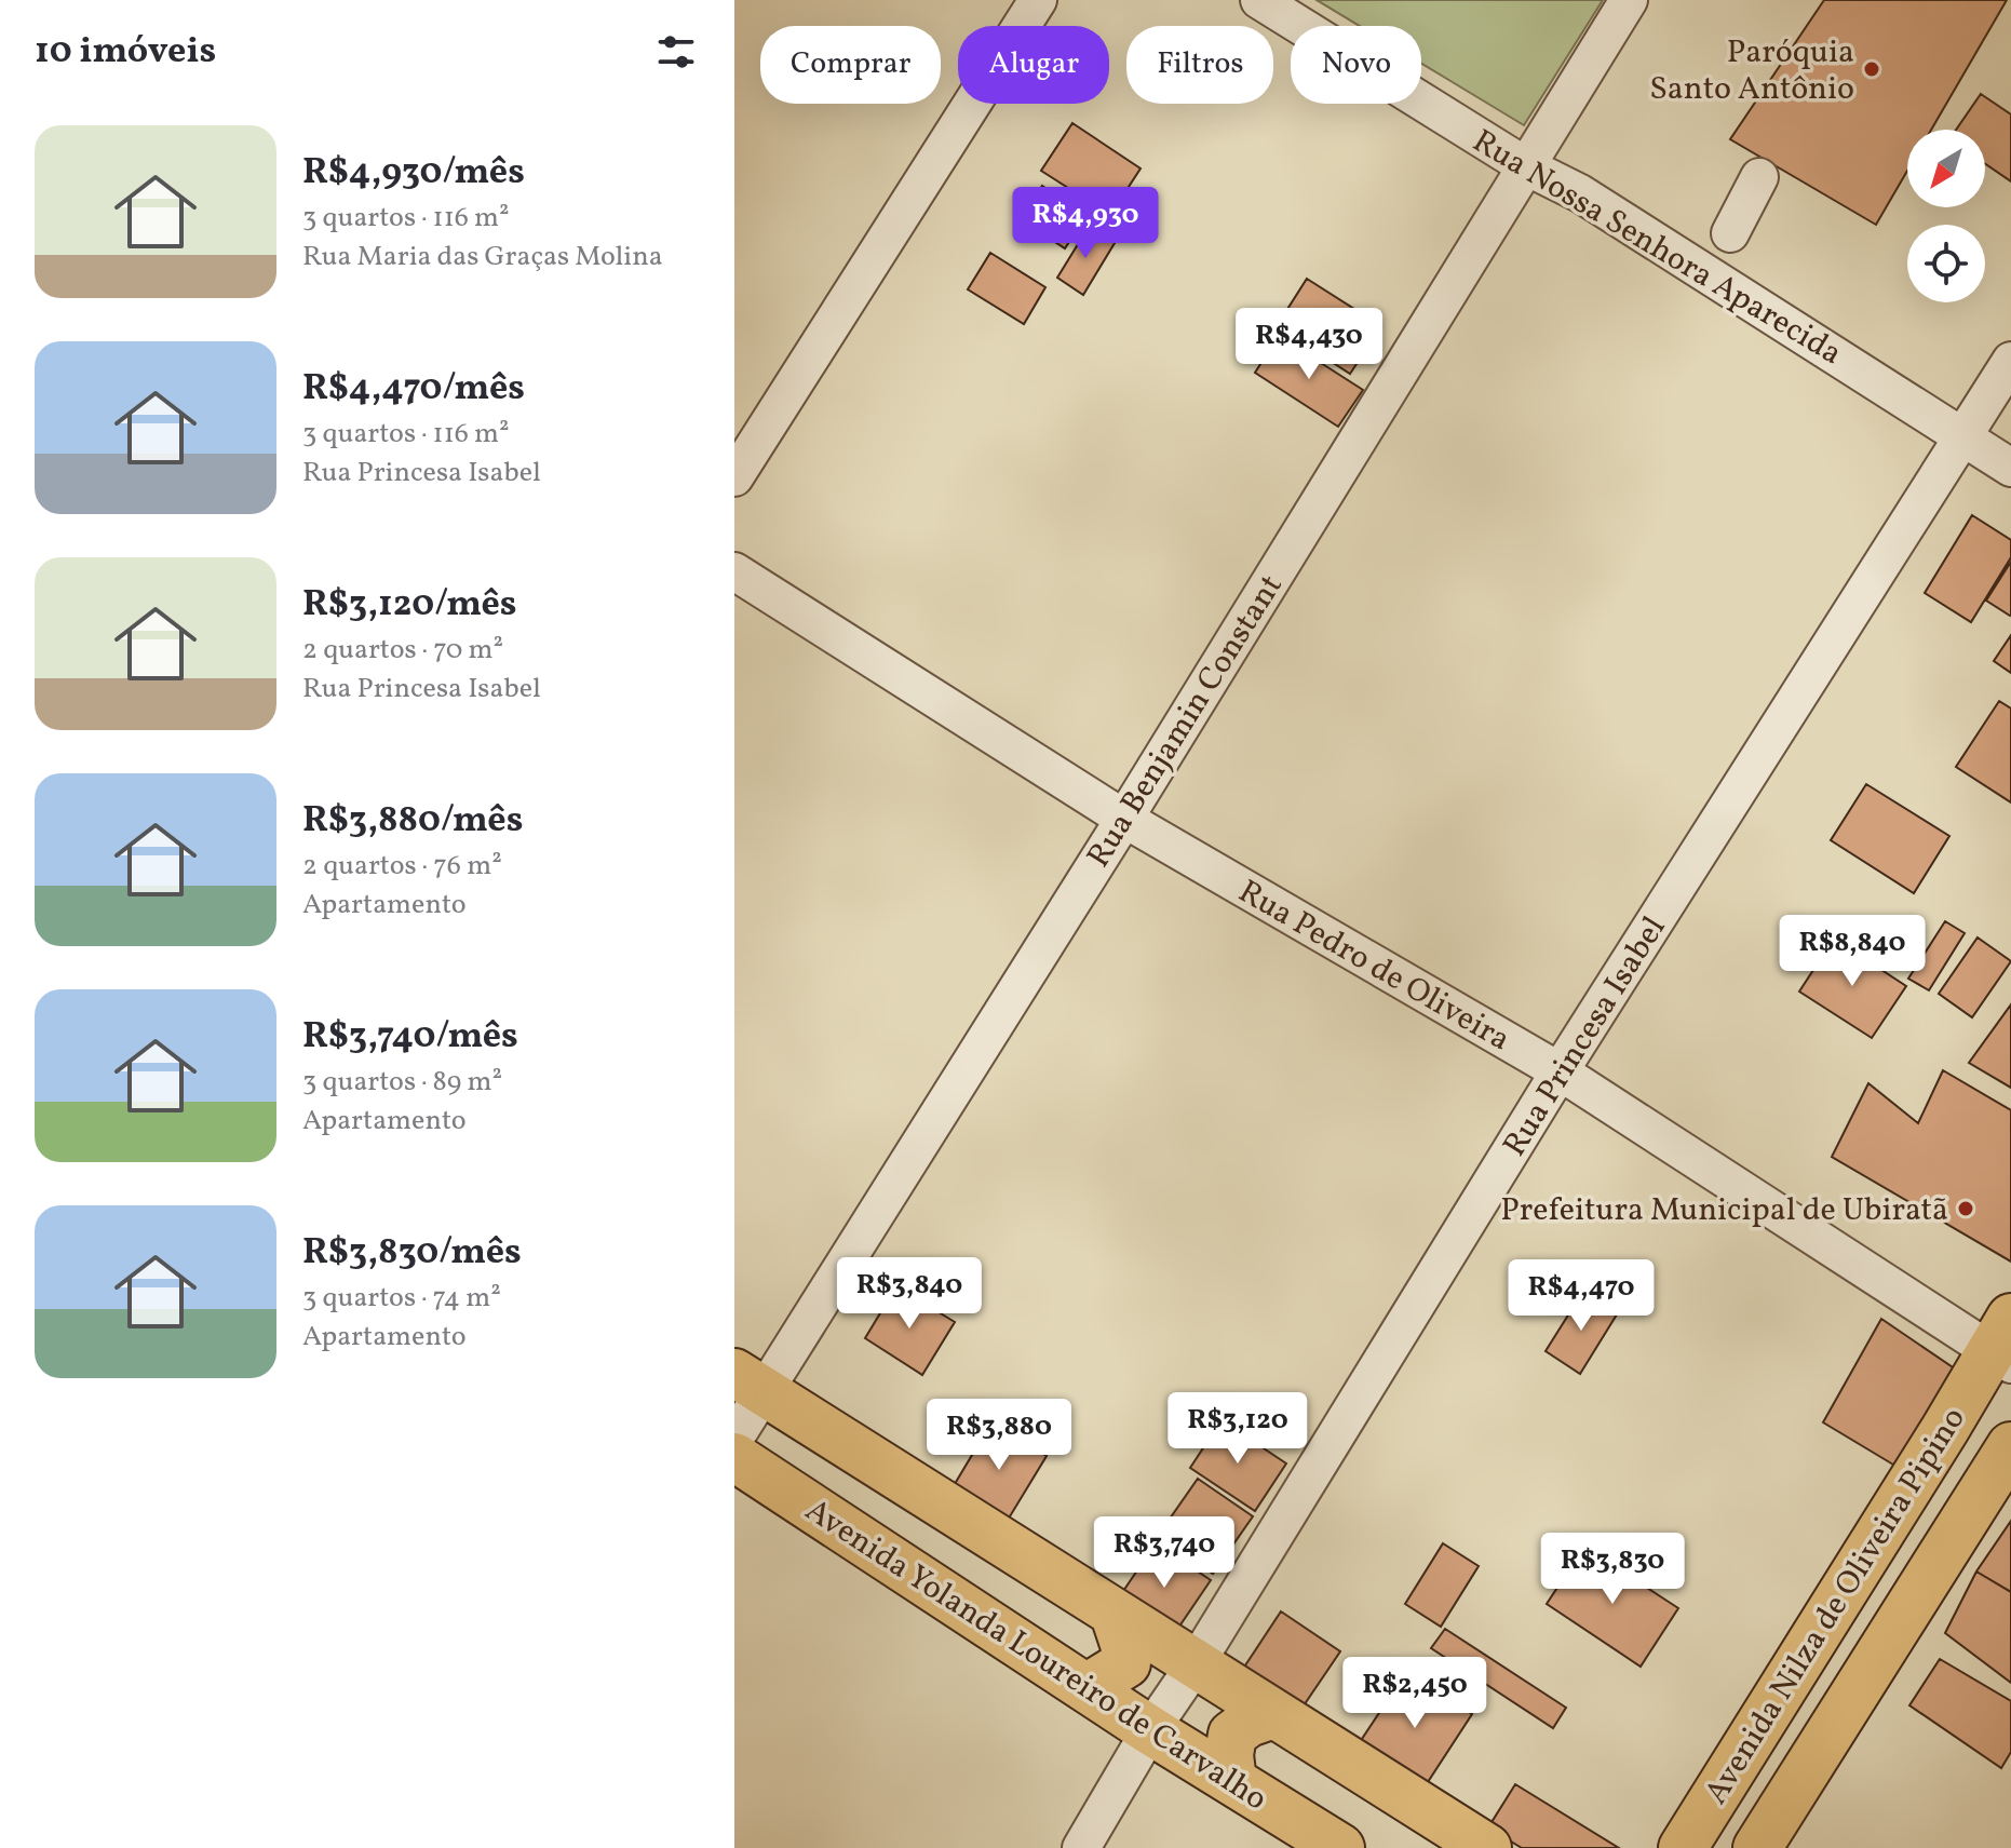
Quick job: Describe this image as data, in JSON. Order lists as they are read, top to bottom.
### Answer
{
  "streets": {
    "main road": ["Avenida Nilza de Oliveira Pipino", "Avenida Yolanda Loureiro de Carvalho"],
    "street": [
      "Rua Nossa Senhora Aparecida",
      "Rua Benjamin Constant",
      "Rua Pedro de Oliveira",
      "Rua Princesa Isabel"
    ]
  },
  "crossings": [
    ["Rua Nossa Senhora Aparecida", "Rua Benjamin Constant"],
    ["Rua Nossa Senhora Aparecida", "Rua Princesa Isabel"],
    ["Rua Benjamin Constant", "Rua Pedro de Oliveira"],
    ["Rua Pedro de Oliveira", "Rua Princesa Isabel"],
    ["Rua Pedro de Oliveira", "Avenida Nilza de Oliveira Pipino"],
    ["Rua Princesa Isabel", "Avenida Yolanda Loureiro de Carvalho"]
  ],
  "places": ["Paróquia Santo Antônio", "Prefeitura Municipal de Ubiratã"],
  "north": "bottom left",
  "page": {
    "heading": "10 imóveis",
    "chip": [
      "Comprar",
      "Alugar",
      "Filtros",
      "Novo"
    ],
    "list": [
      {
        "name": "R$4,930/mês",
        "note": "3 quartos · 116 m² · Rua Maria das Graças Molina"
      },
      {
        "name": "R$4,470/mês",
        "note": "3 quartos · 116 m² · Rua Princesa Isabel"
      },
      {
        "name": "R$3,120/mês",
        "note": "2 quartos · 70 m² · Rua Princesa Isabel"
      },
      {
        "name": "R$3,880/mês",
        "note": "2 quartos · 76 m² · Apartamento"
      },
      {
        "name": "R$3,740/mês",
        "note": "3 quartos · 89 m² · Apartamento"
      },
      {
        "name": "R$3,830/mês",
        "note": "3 quartos · 74 m² · Apartamento"
      }
    ],
    "price": [
      "R$4,930",
      "R$4,430",
      "R$8,840",
      "R$3,840",
      "R$4,470",
      "R$3,120",
      "R$3,880",
      "R$3,740",
      "R$3,830",
      "R$2,450"
    ]
  }
}
